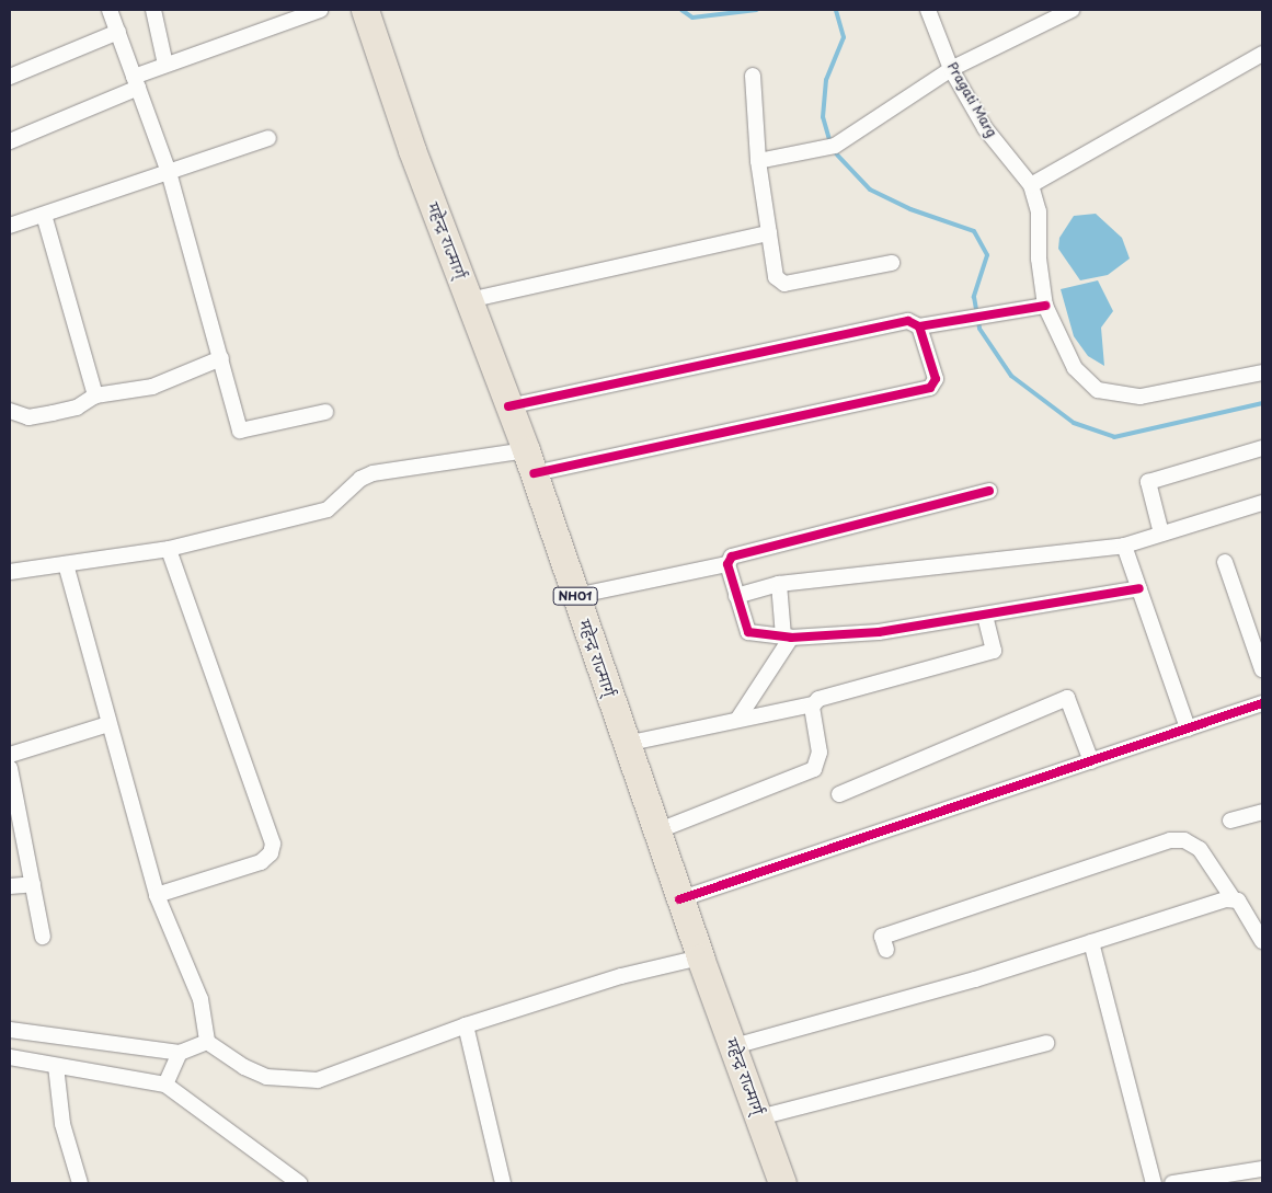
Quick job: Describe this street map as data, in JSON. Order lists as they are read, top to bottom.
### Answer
{
  "streets": {
    "highway": ["महेन्द्र राज्मार्ग्", "NH01"],
    "street": ["Pragati Marg"]
  }
}
